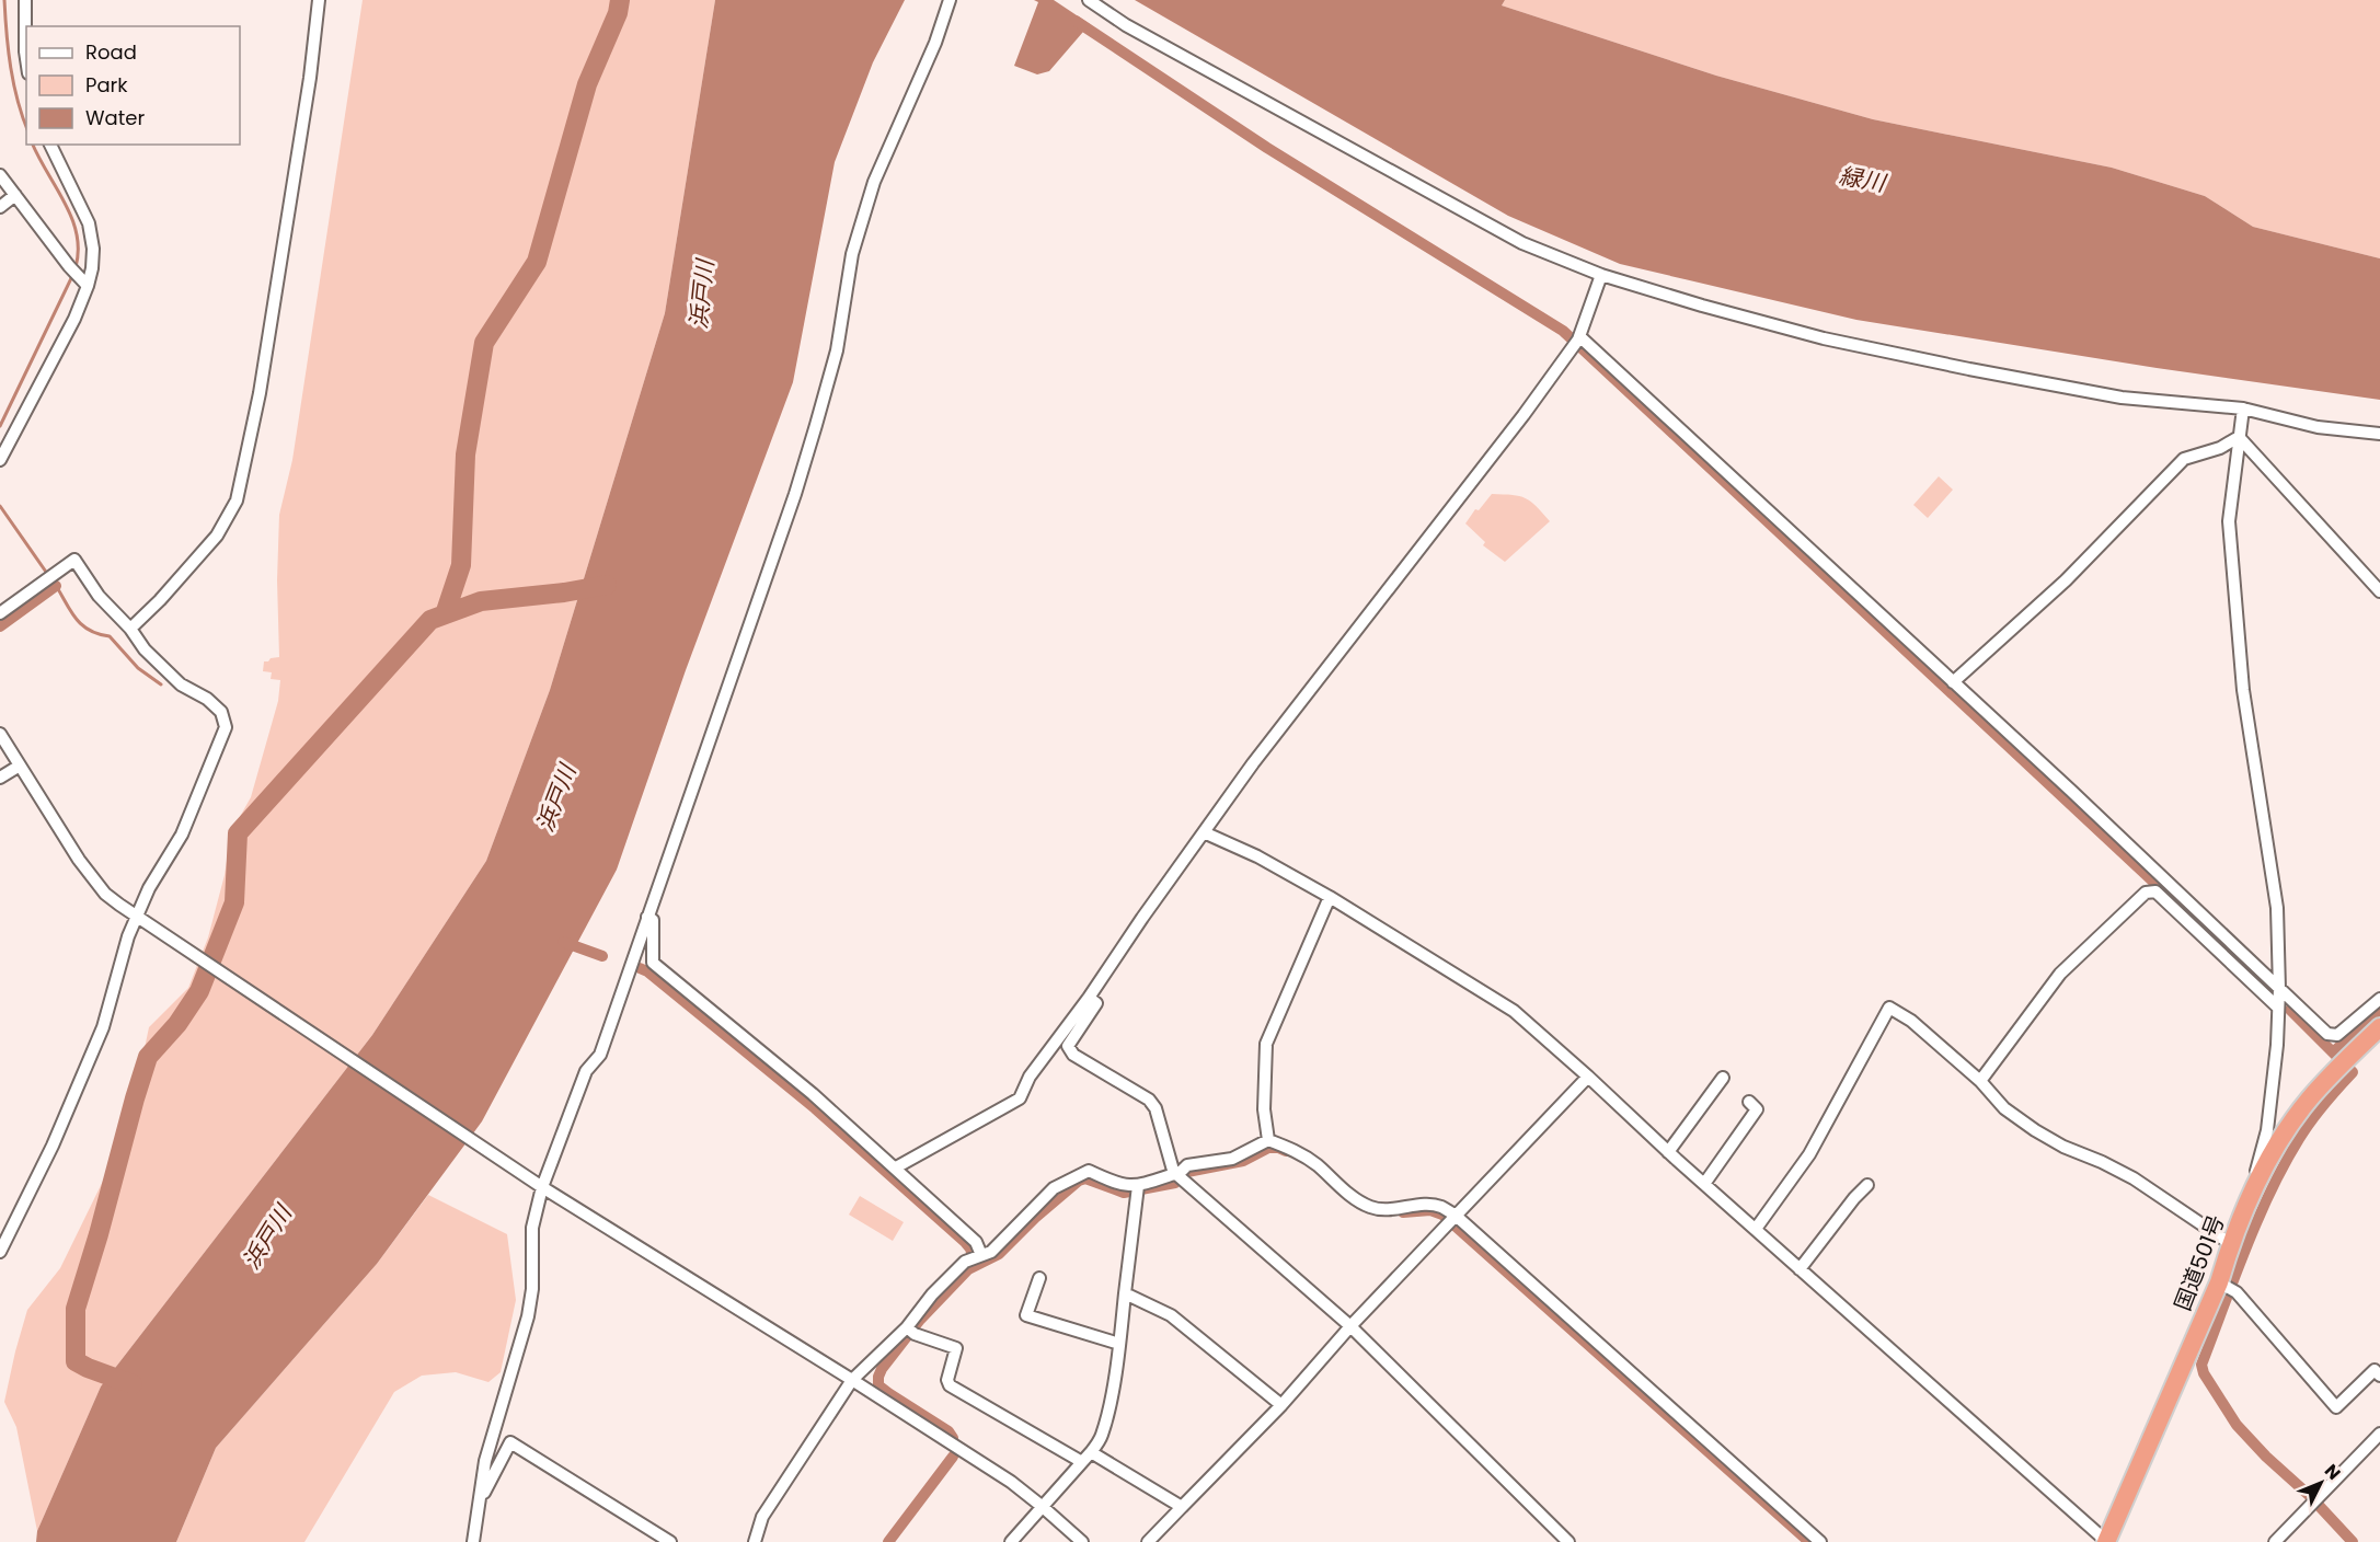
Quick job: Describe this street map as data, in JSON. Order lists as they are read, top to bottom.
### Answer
{
  "streets": {
    "highway": ["国道501号"]
  },
  "water": ["緑川", "浜戸川"],
  "legend": ["Road", "Park", "Water"],
  "north": "top right"
}
